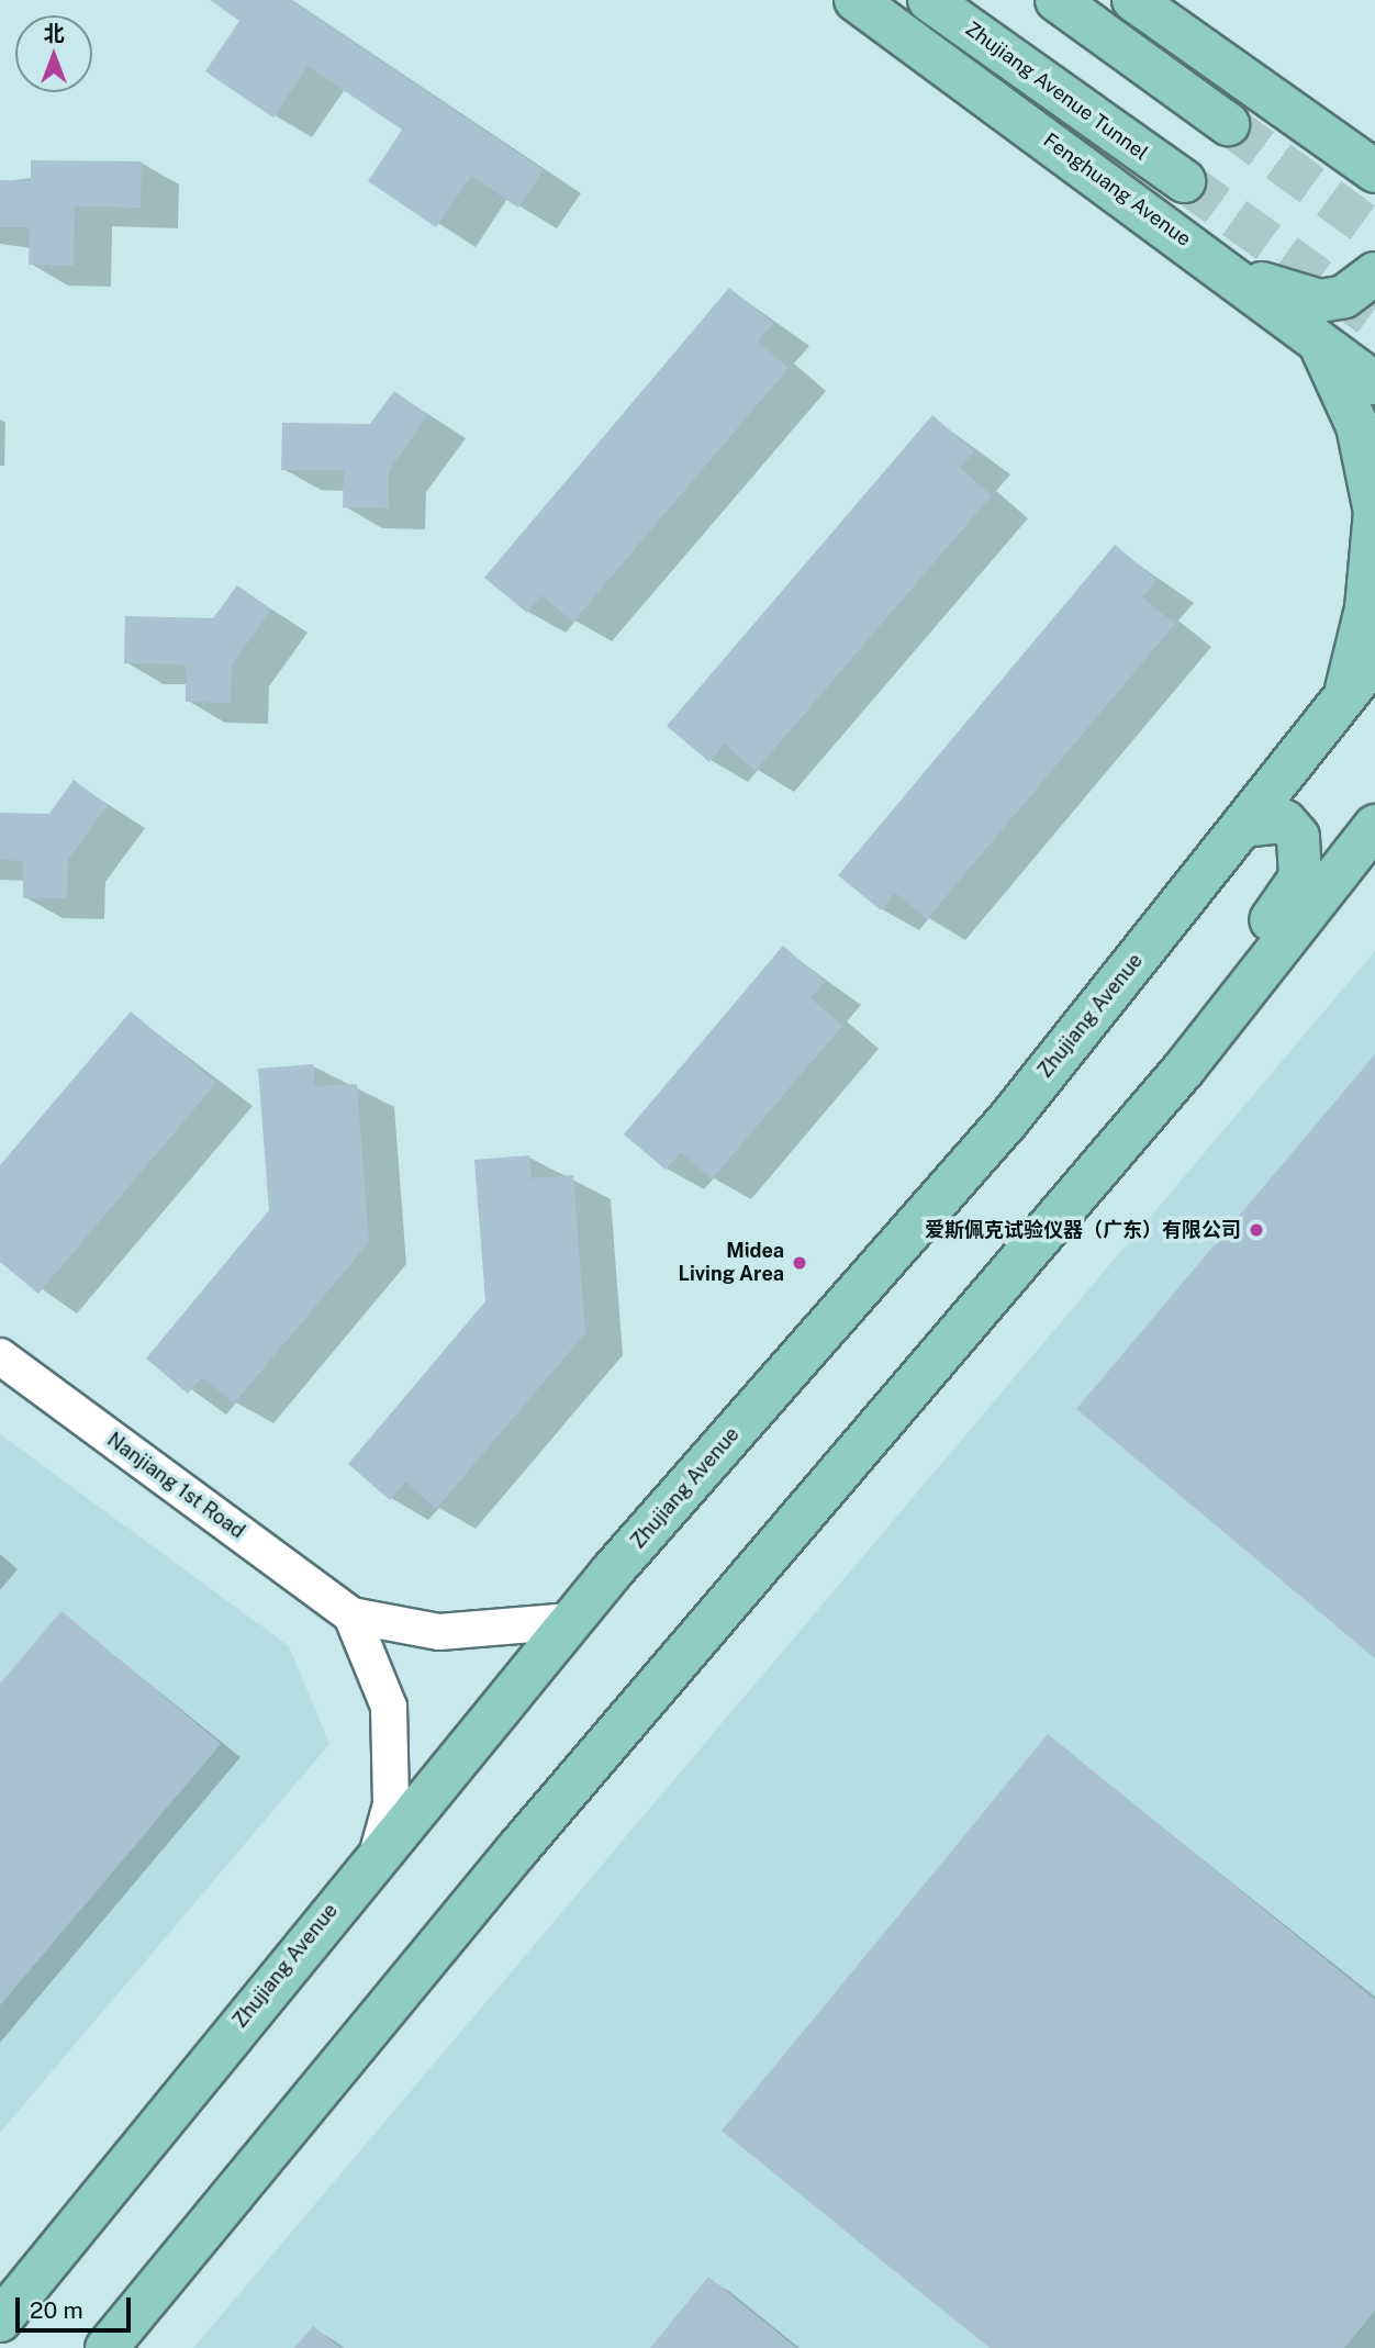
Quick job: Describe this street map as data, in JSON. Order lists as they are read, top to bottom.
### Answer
{
  "streets": {
    "main road": ["Zhujiang Avenue Tunnel", "Fenghuang Avenue", "Zhujiang Avenue"],
    "street": ["Nanjiang 1st Road"]
  },
  "places": ["爱斯佩克试验仪器（广东）有限公司", "Midea Living Area"],
  "scale_bar": "20 m",
  "north": "top"
}
